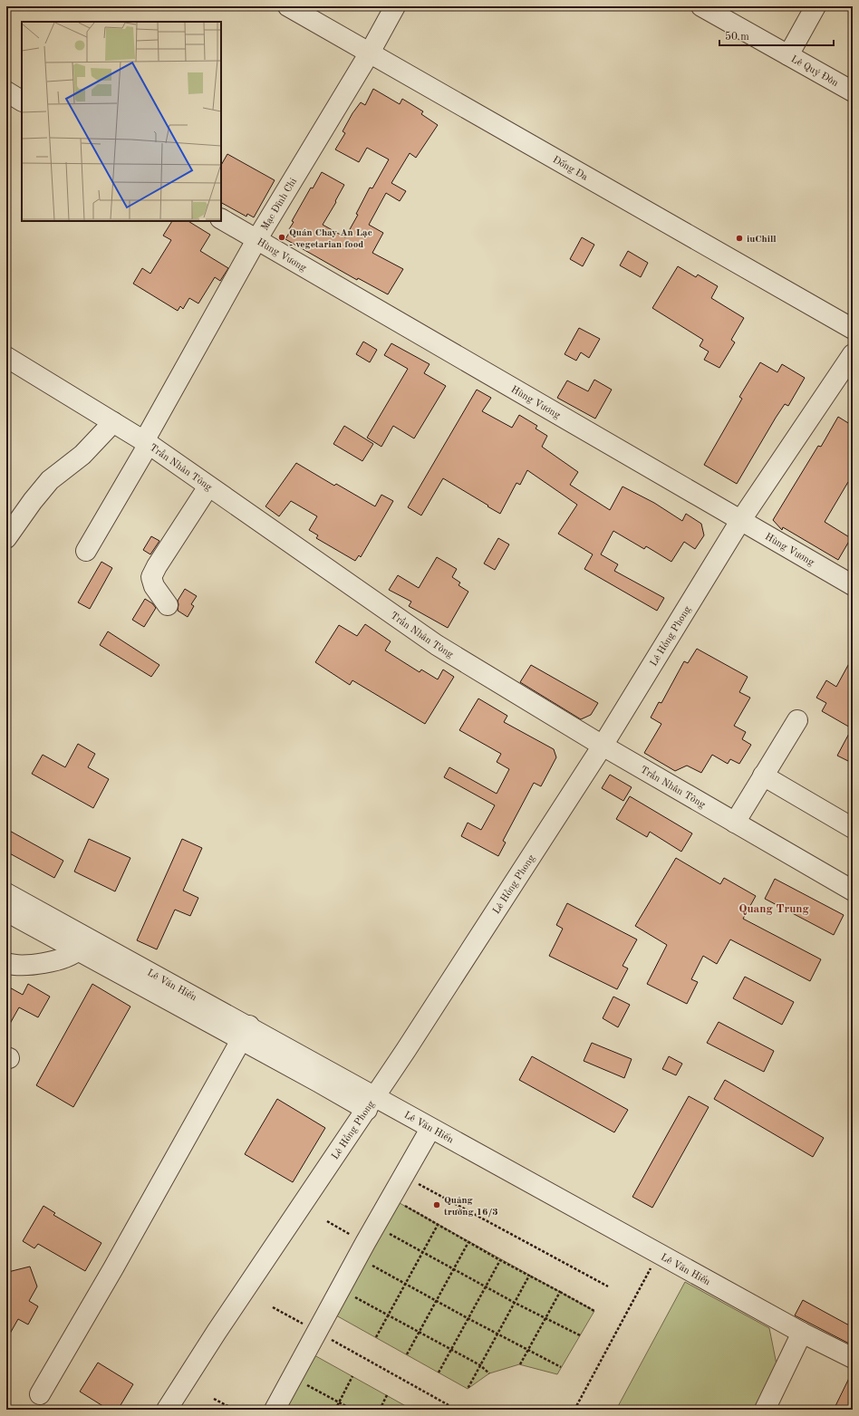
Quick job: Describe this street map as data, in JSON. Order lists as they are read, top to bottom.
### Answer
{
  "streets": {
    "street": [
      "Lê Quý Đôn",
      "Đống Đa",
      "Mạc Đĩnh Chi",
      "Hùng Vương",
      "Trần Nhân Tông",
      "Lê Hồng Phong",
      "Lê Văn Hiến"
    ]
  },
  "crossings": [
    ["Đống Đa", "Mạc Đĩnh Chi"],
    ["Mạc Đĩnh Chi", "Hùng Vương"],
    ["Mạc Đĩnh Chi", "Trần Nhân Tông"],
    ["Hùng Vương", "Lê Hồng Phong"],
    ["Trần Nhân Tông", "Lê Hồng Phong"],
    ["Lê Hồng Phong", "Lê Văn Hiến"]
  ],
  "districts": ["Quang Trung"],
  "places": ["Quán Chay An Lạc - vegetarian food", "iuChill", "Quảng trường 16/3"],
  "scale_bar": "50 m"
}
